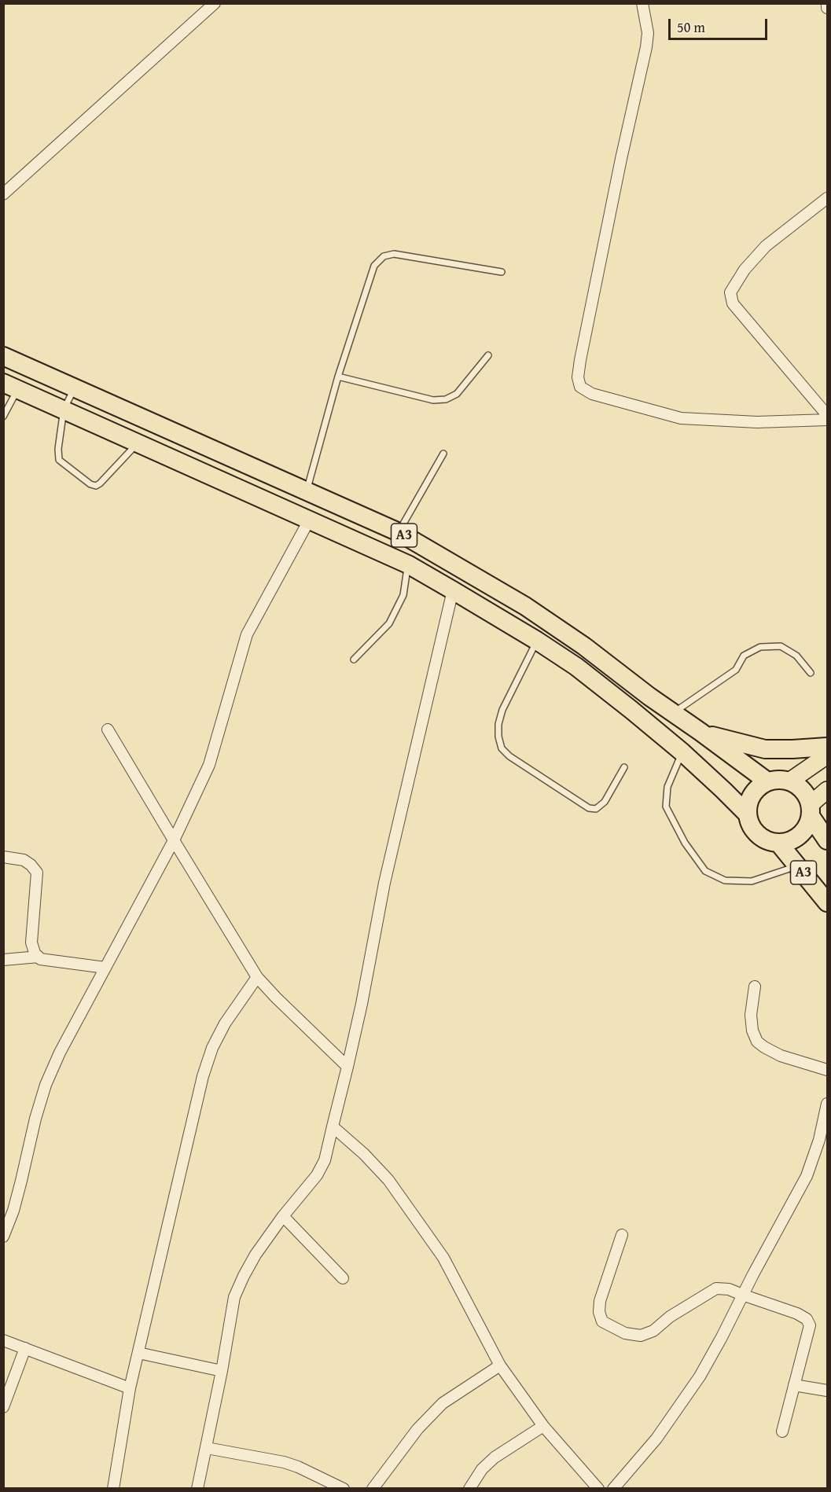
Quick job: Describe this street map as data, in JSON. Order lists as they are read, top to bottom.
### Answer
{
  "streets": {
    "highway": ["A3"]
  },
  "scale_bar": "50 m"
}
